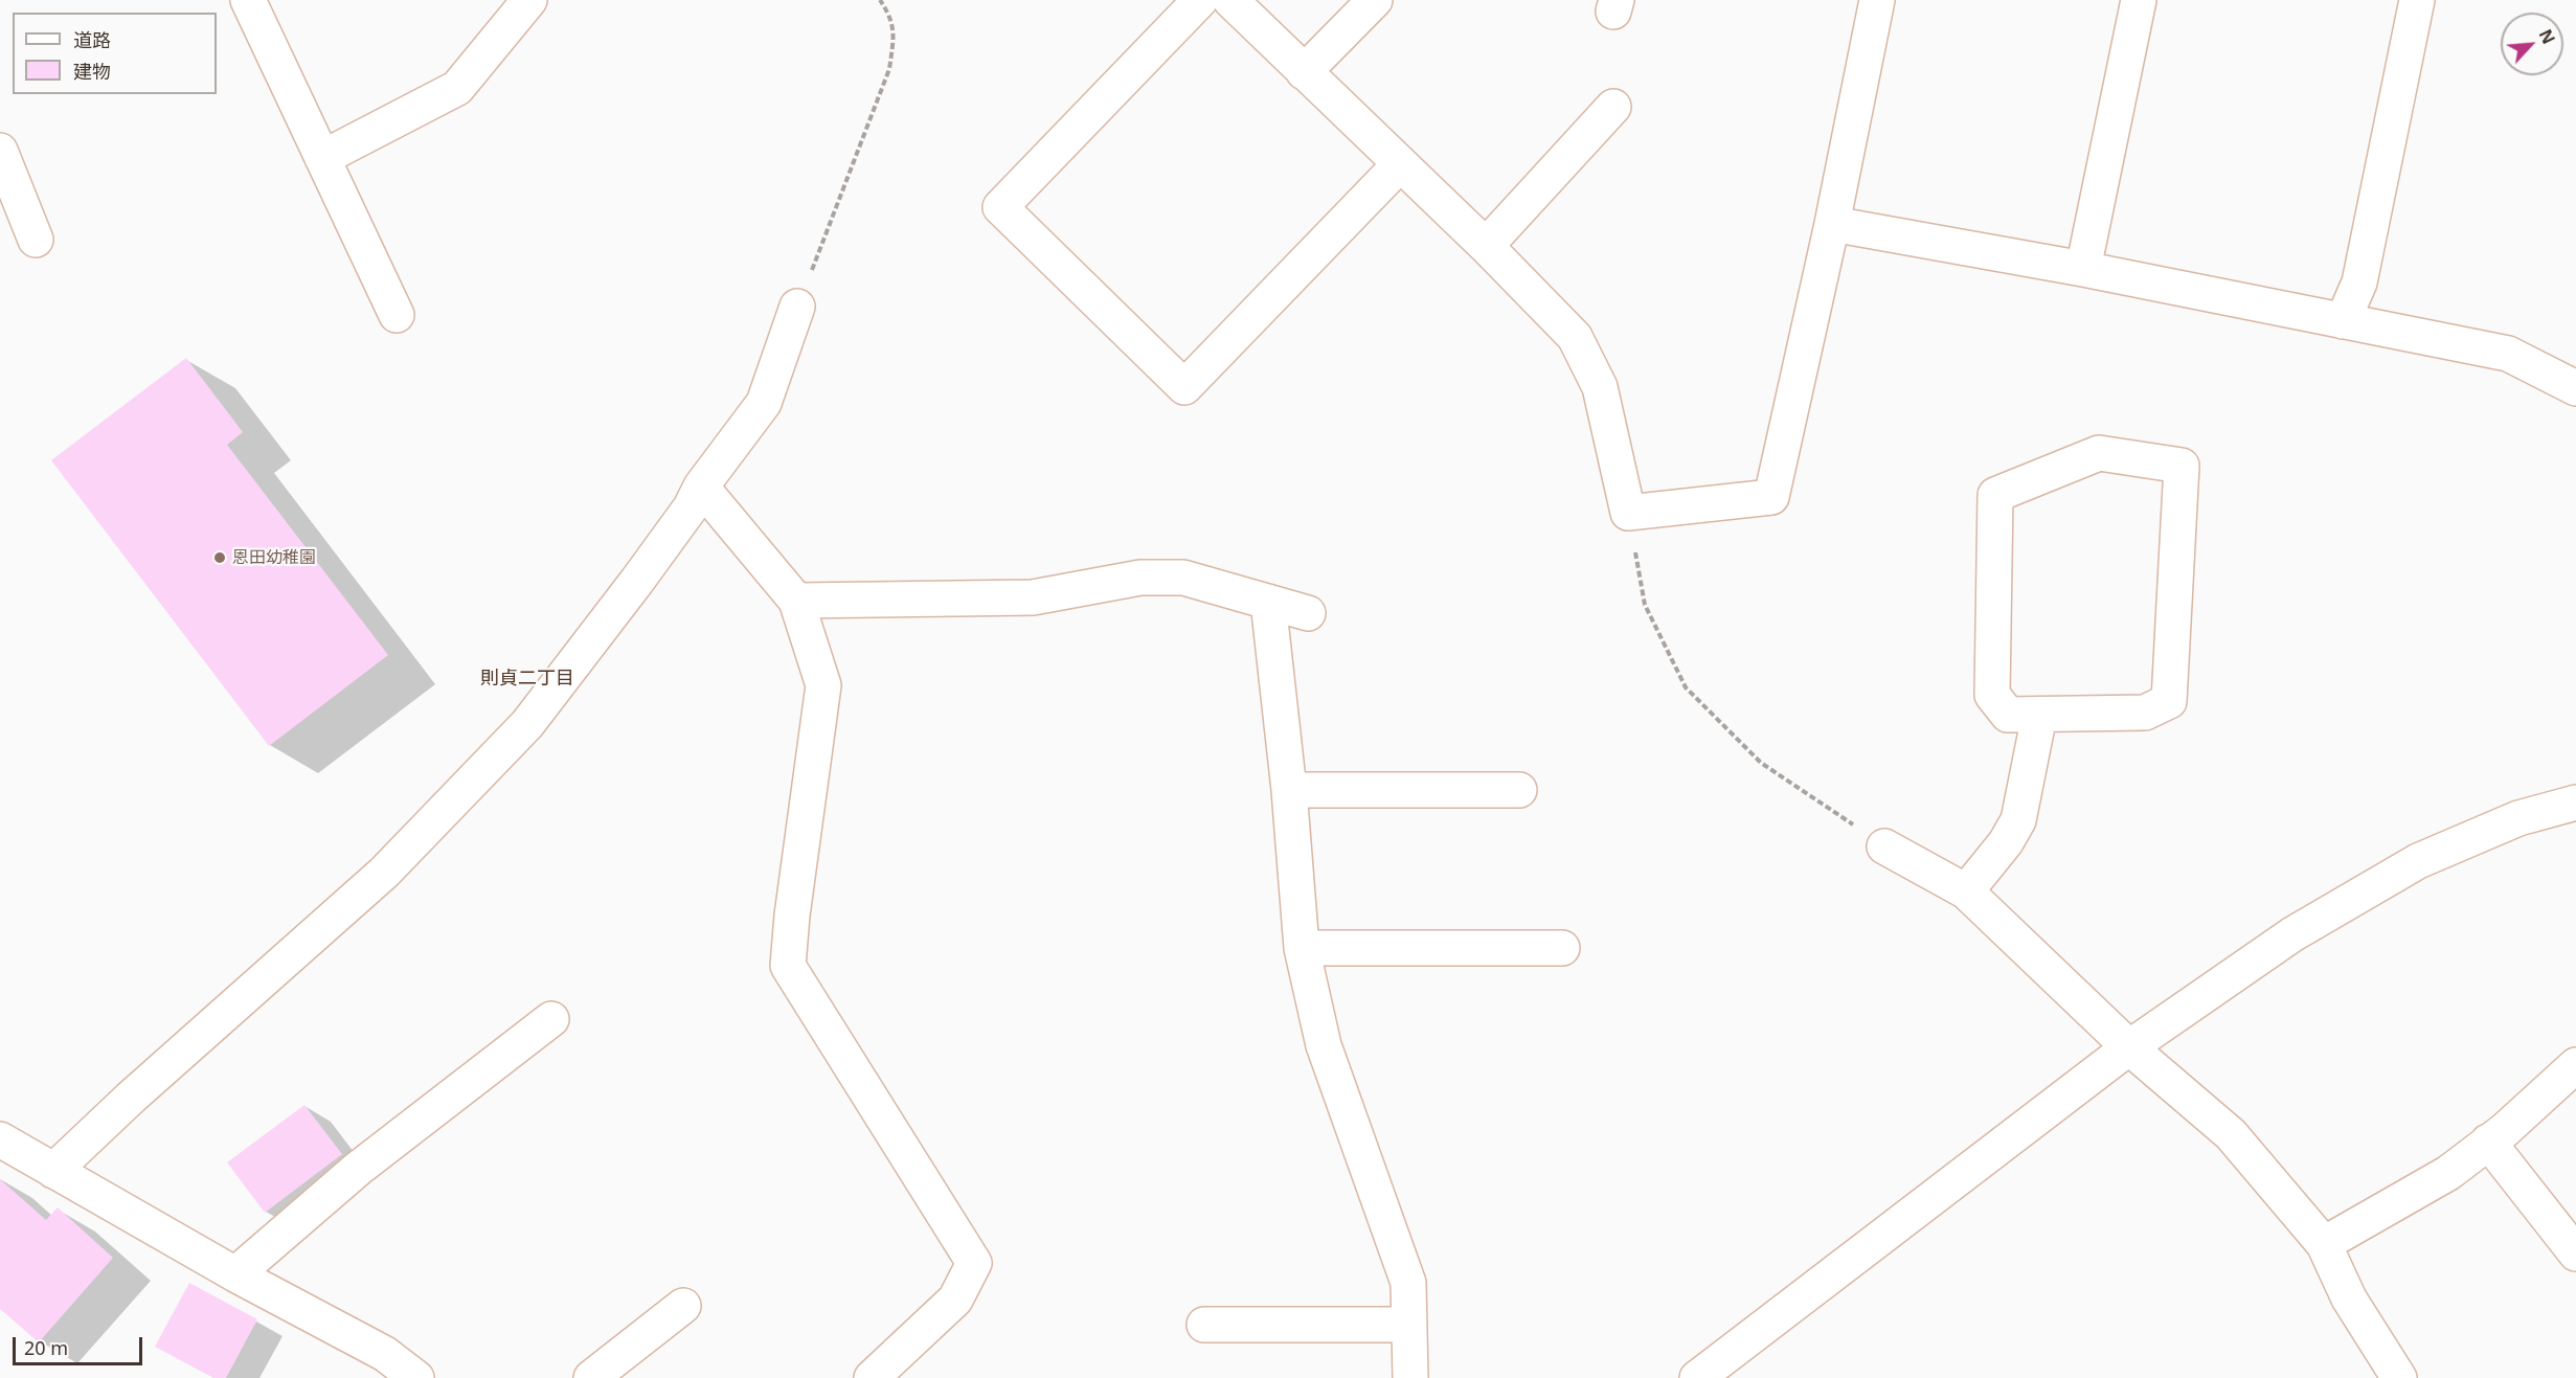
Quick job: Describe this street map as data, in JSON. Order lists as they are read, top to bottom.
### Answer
{
  "districts": ["則貞二丁目"],
  "places": ["恩田幼稚園"],
  "legend": ["道路", "建物"],
  "scale_bar": "20 m",
  "north": "top right"
}
